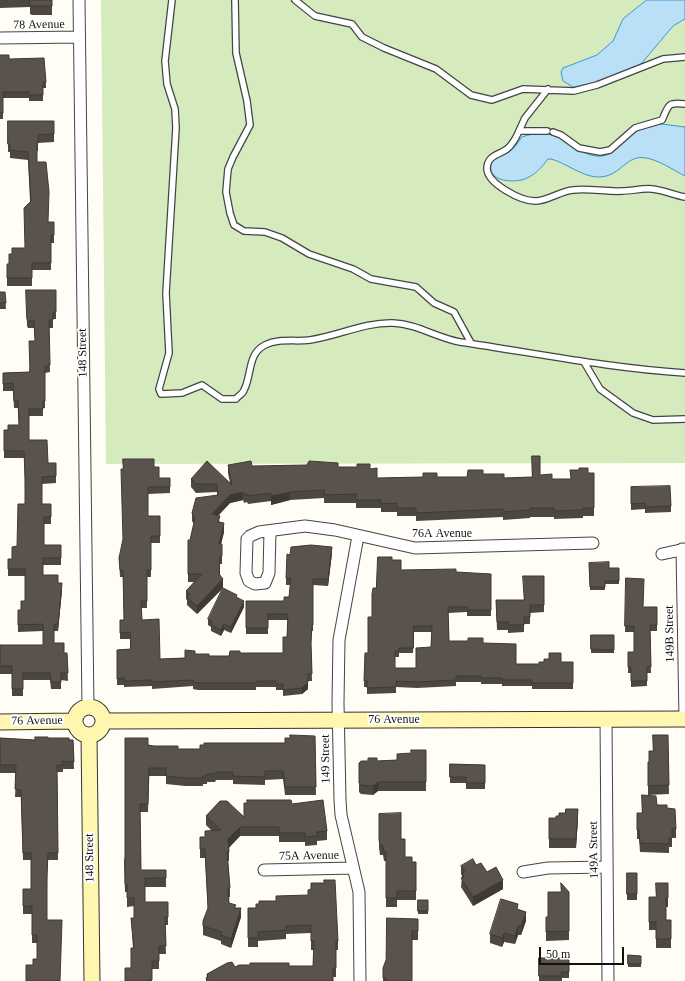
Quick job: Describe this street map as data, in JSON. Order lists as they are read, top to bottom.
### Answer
{
  "streets": {
    "street": [
      "78 Avenue",
      "148 Street",
      "76A Avenue",
      "149B Street",
      "76 Avenue",
      "149 Street",
      "149A Street",
      "75A Avenue"
    ]
  },
  "crossings": [
    ["78 Avenue", "148 Street"],
    ["148 Street", "76 Avenue"],
    ["76A Avenue", "149 Street"],
    ["149B Street", "76 Avenue"],
    ["76 Avenue", "149 Street"],
    ["76 Avenue", "149A Street"],
    ["149 Street", "75A Avenue"]
  ],
  "scale_bar": "50 m"
}
